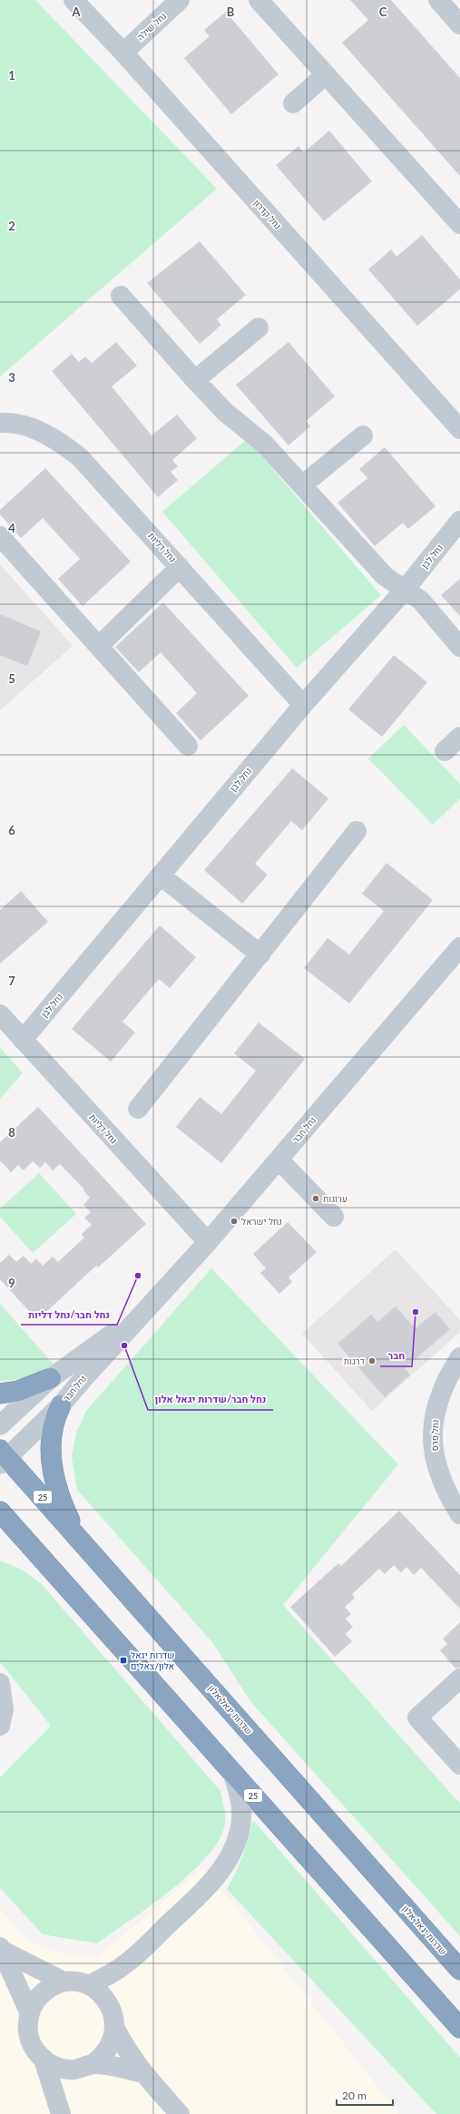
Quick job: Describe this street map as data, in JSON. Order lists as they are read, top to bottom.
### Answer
{
  "streets": {
    "highway": ["25", "שדרות יגאל אלון"],
    "street": [
      "נחל שילה",
      "נחל קדרון",
      "נחל דליות",
      "נחל לבן",
      "נחל חבר",
      "נחל פרס"
    ]
  },
  "crossings": [
    ["נחל שילה", "נחל קדרון"],
    ["נחל דליות", "נחל לבן"],
    ["נחל דליות", "נחל חבר"],
    ["נחל חבר", "שדרות יגאל אלון"]
  ],
  "places": {
    "other": [
      "ערוגות",
      "נחל ישראל",
      "נחל חבר/נחל דליות",
      "חבר",
      "נחל חבר/שדרות יגאל אלון",
      "דרגות"
    ],
    "transit": ["שדרות יגאל אלון/צאלים"]
  },
  "scale_bar": "20 m",
  "grid": {
    "columns": ["A", "B", "C"],
    "rows": [
      "1",
      "2",
      "3",
      "4",
      "5",
      "6",
      "7",
      "8",
      "9"
    ]
  }
}
